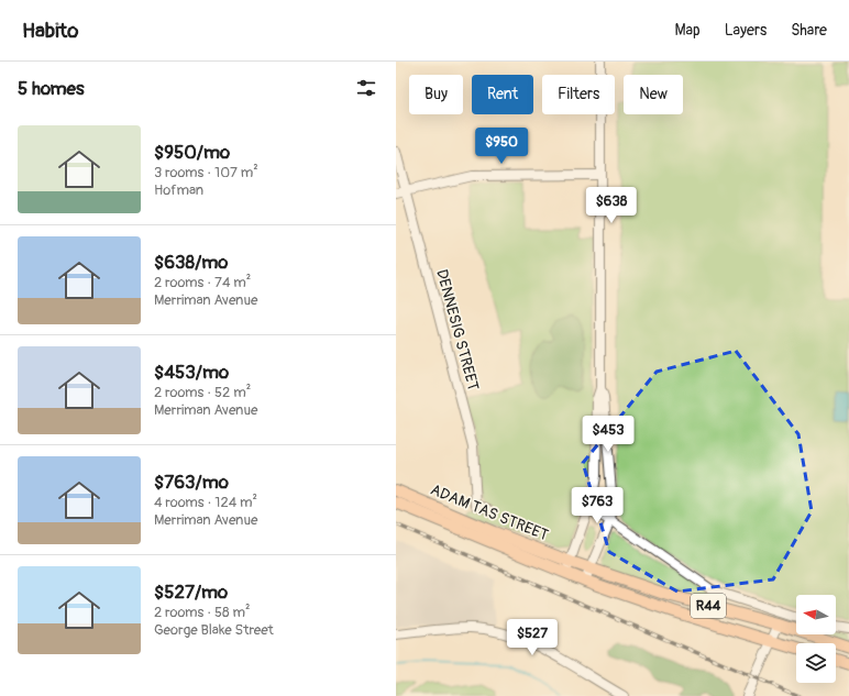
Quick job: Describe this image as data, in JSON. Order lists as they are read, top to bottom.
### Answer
{
  "streets": {
    "main road": ["ADAM TAS STREET", "R44"],
    "street": ["DENNESIG STREET"]
  },
  "north": "left",
  "page": {
    "header": "Habito",
    "nav": ["Map", "Layers", "Share"],
    "heading": "5 homes",
    "chip": [
      "Buy",
      "Rent",
      "Filters",
      "New"
    ],
    "list": [
      {
        "name": "$950/mo",
        "note": "3 rooms · 107 m² · Hofman"
      },
      {
        "name": "$638/mo",
        "note": "2 rooms · 74 m² · Merriman Avenue"
      },
      {
        "name": "$453/mo",
        "note": "2 rooms · 52 m² · Merriman Avenue"
      },
      {
        "name": "$763/mo",
        "note": "4 rooms · 124 m² · Merriman Avenue"
      },
      {
        "name": "$527/mo",
        "note": "2 rooms · 58 m² · George Blake Street"
      }
    ],
    "price": [
      "$950",
      "$638",
      "$453",
      "$763",
      "$527"
    ]
  }
}
